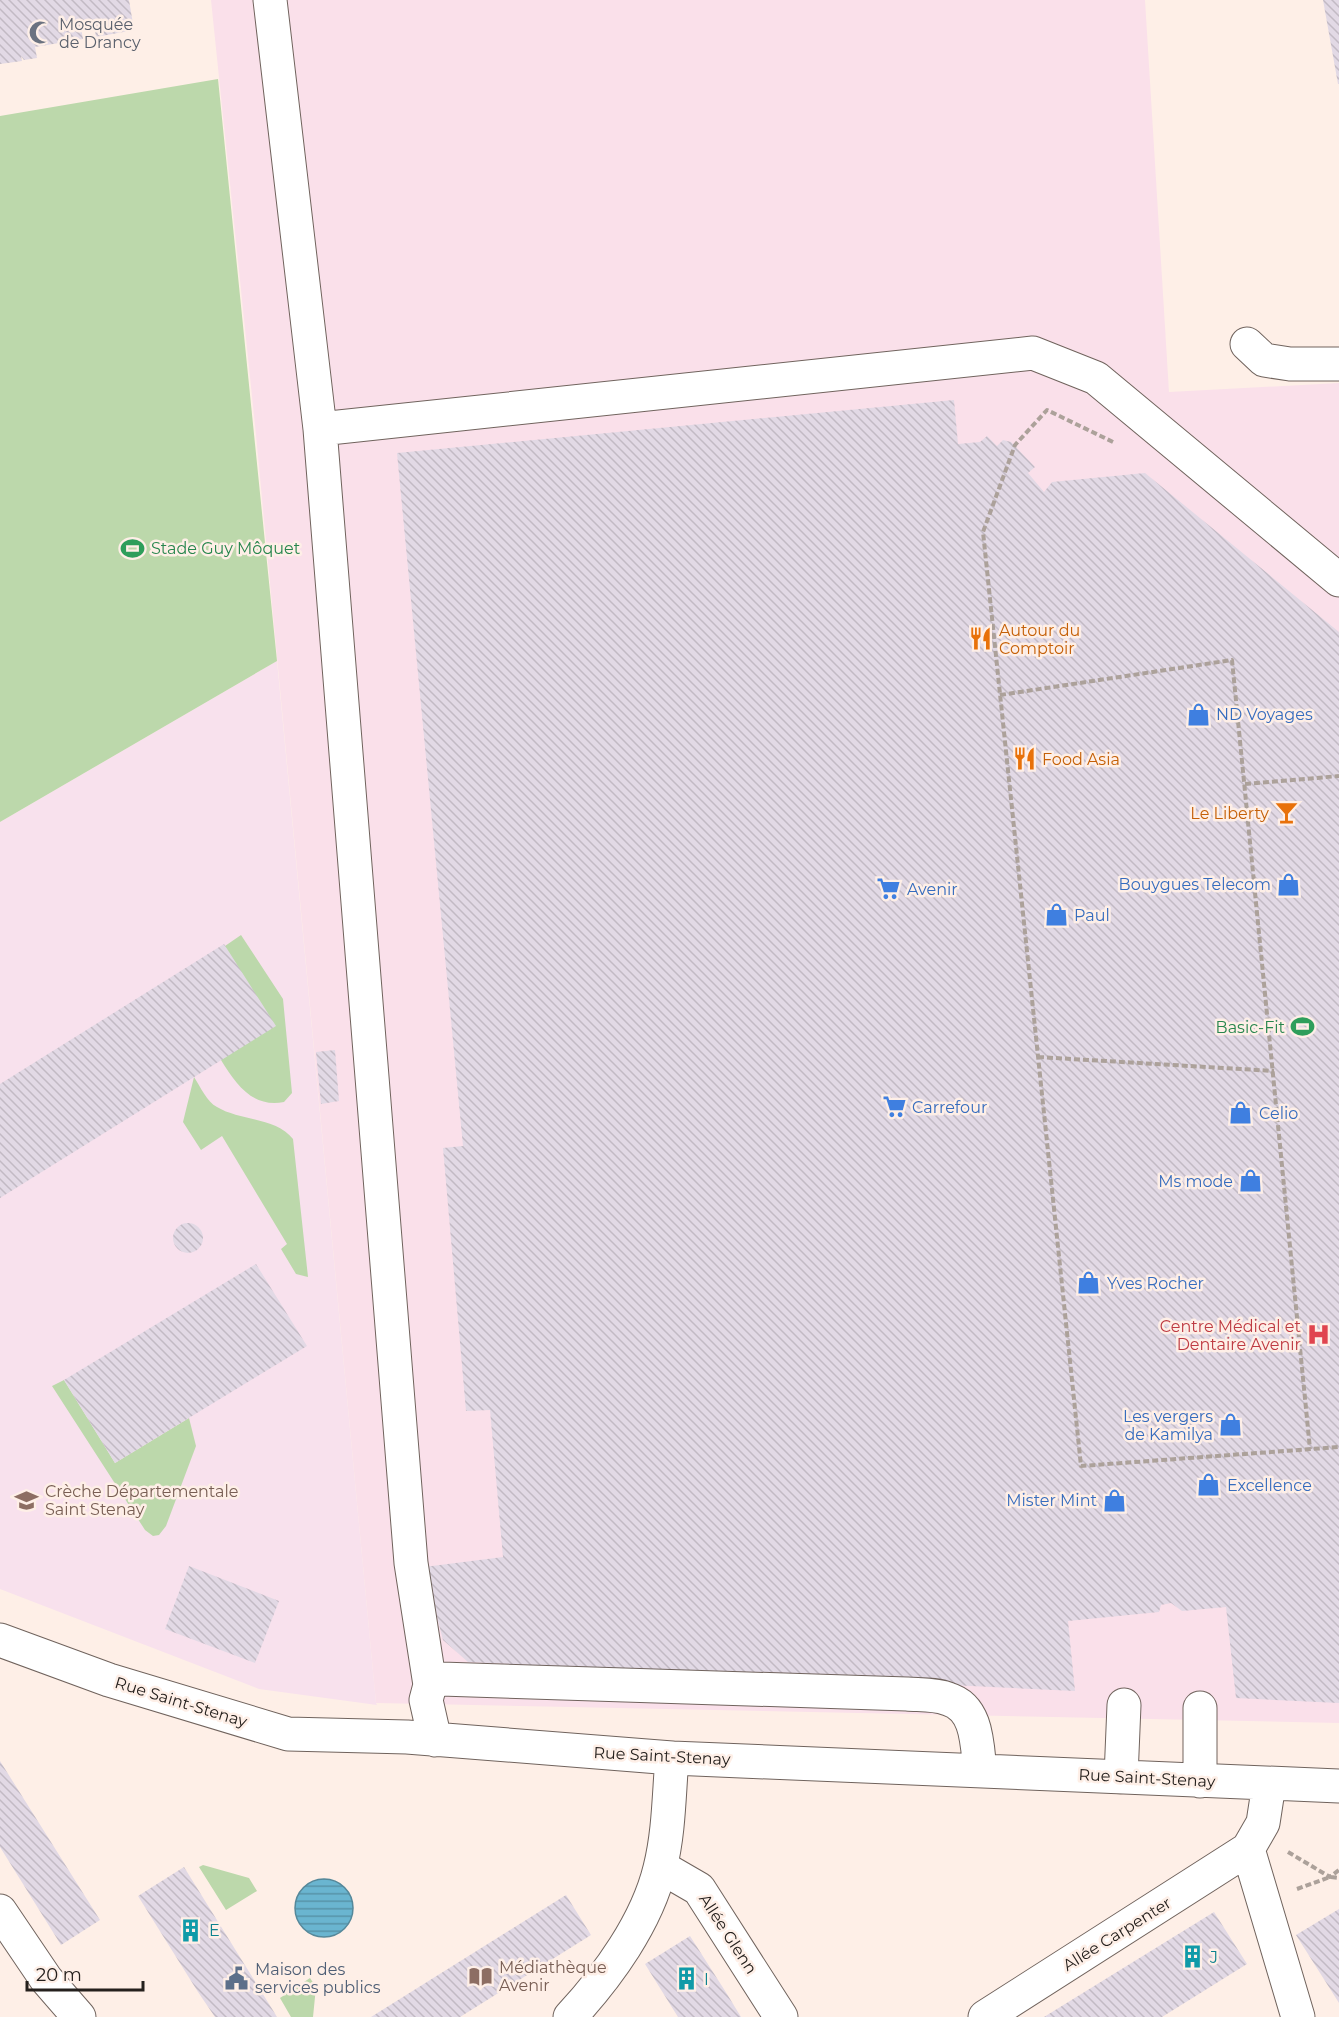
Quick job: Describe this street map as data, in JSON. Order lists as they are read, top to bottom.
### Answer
{
  "streets": {
    "street": ["Rue Saint-Stenay", "Allée Glenn", "Allée Carpenter"]
  },
  "places": {
    "mosque": ["Mosquée de Drancy"],
    "sports": ["Stade Guy Môquet", "Basic-Fit"],
    "restaurant": ["Autour du Comptoir", "Food Asia"],
    "shop": [
      "ND Voyages",
      "Bouygues Telecom",
      "Paul",
      "Celio",
      "Ms mode",
      "Yves Rocher",
      "Les vergers de Kamilya",
      "Excellence",
      "Mister Mint"
    ],
    "bar": ["Le Liberty"],
    "supermarket": ["Avenir", "Carrefour"],
    "hospital": ["Centre Médical et Dentaire Avenir"],
    "school or university": ["Crèche Départementale Saint Stenay"],
    "building": ["E", "J", "I"],
    "library": ["Médiathèque Avenir"],
    "public building": ["Maison des services publics"]
  },
  "scale_bar": "20 m"
}
